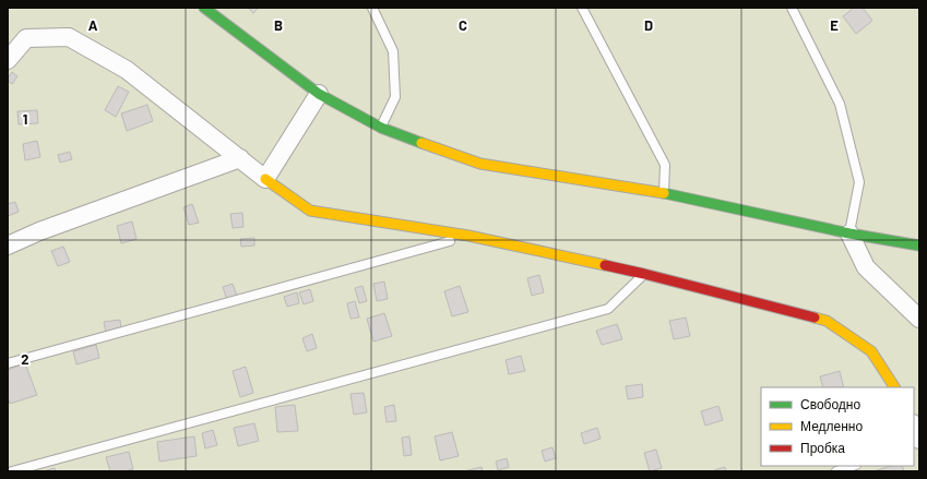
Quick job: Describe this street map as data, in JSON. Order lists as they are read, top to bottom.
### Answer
{
  "legend": ["Свободно", "Медленно", "Пробка"],
  "grid": {
    "columns": [
      "A",
      "B",
      "C",
      "D",
      "E"
    ],
    "rows": ["1", "2"]
  }
}
